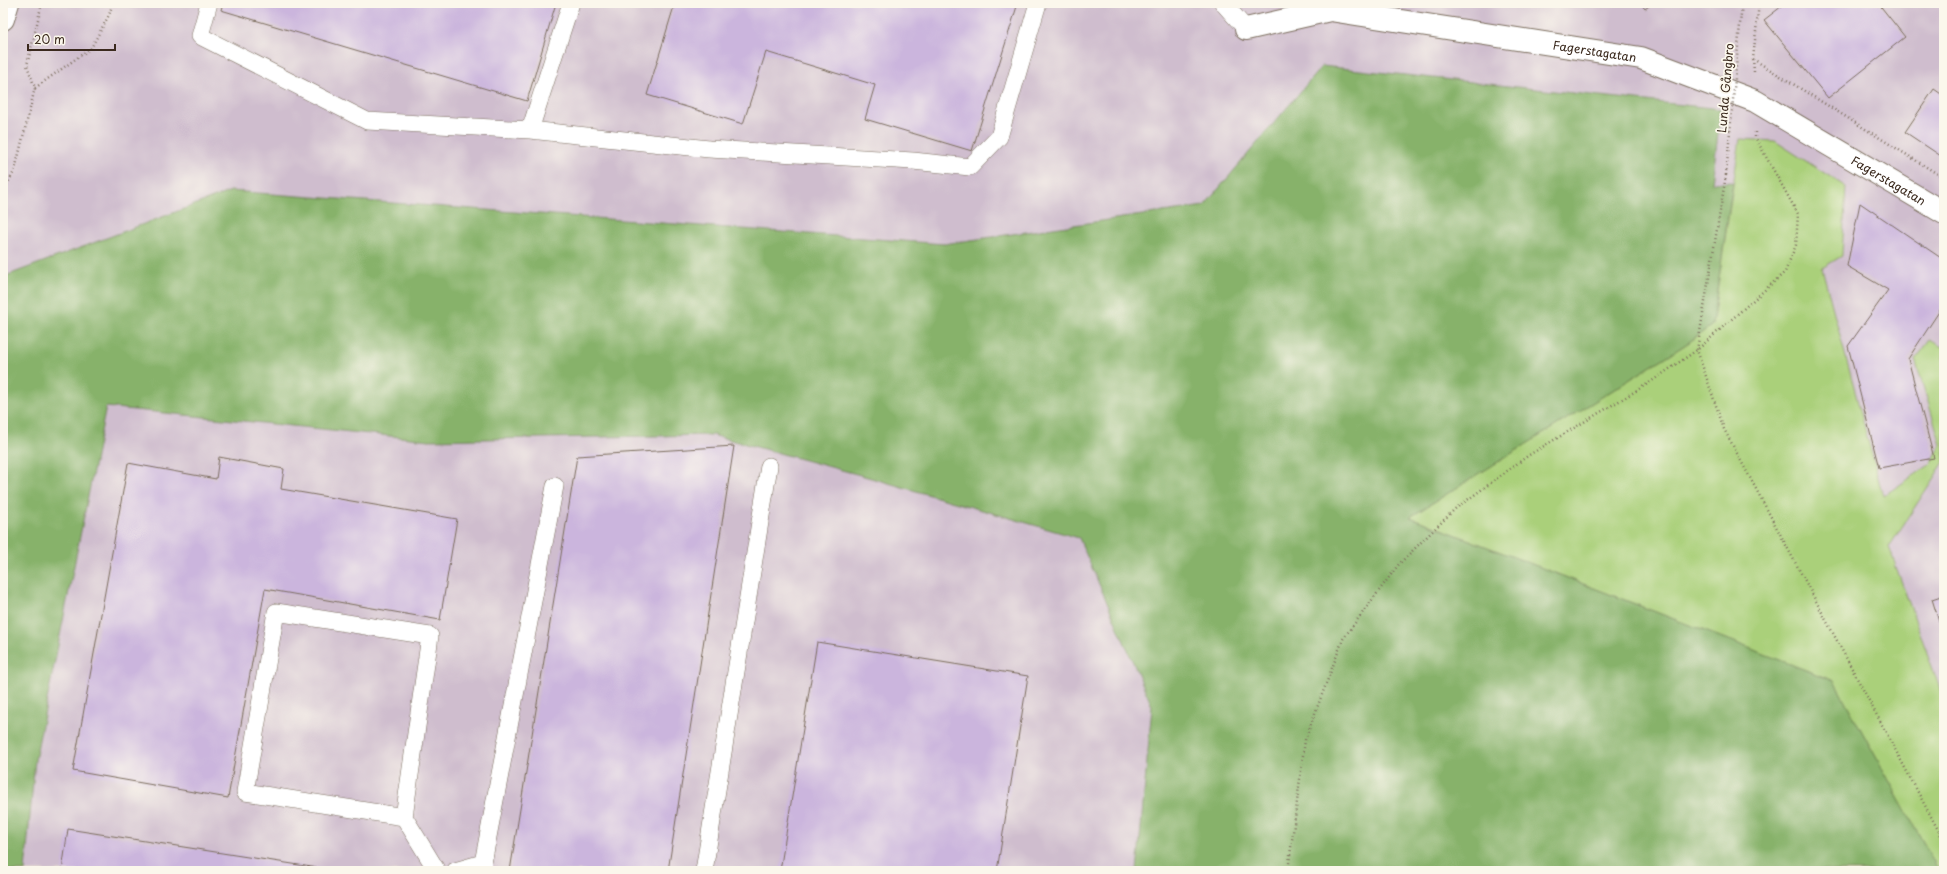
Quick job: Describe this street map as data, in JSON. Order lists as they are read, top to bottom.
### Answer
{
  "streets": {
    "street": ["Fagerstagatan"],
    "path": ["Lunda Gångbro"]
  },
  "scale_bar": "20 m"
}
